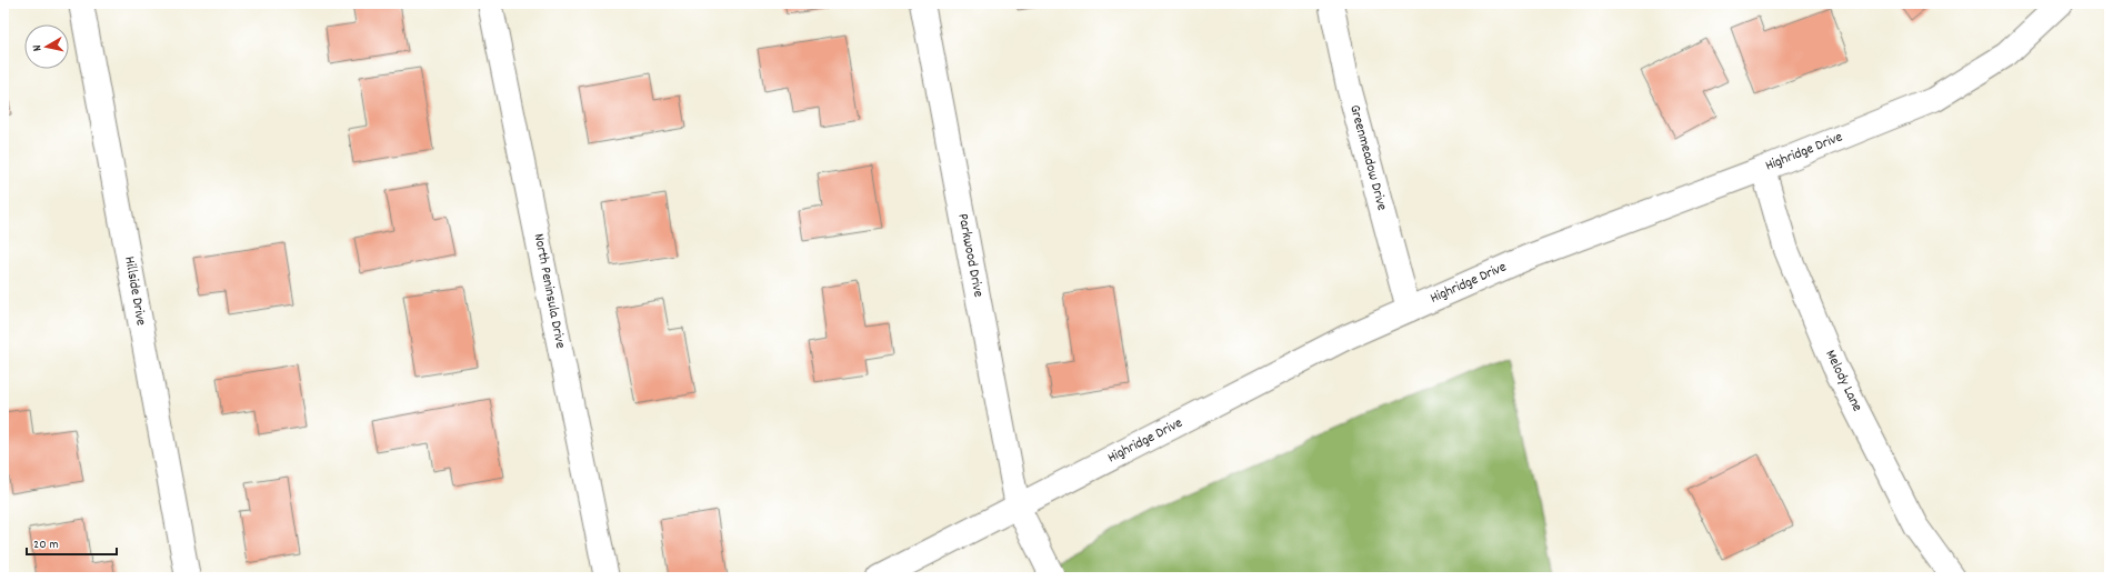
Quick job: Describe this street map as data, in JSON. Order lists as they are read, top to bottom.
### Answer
{
  "streets": {
    "street": [
      "Highridge Drive",
      "Greenmeadow Drive",
      "Parkwood Drive",
      "Hillside Drive",
      "North Peninsula Drive",
      "Melody Lane"
    ]
  },
  "crossings": [
    ["Highridge Drive", "Greenmeadow Drive"],
    ["Highridge Drive", "Parkwood Drive"],
    ["Highridge Drive", "Melody Lane"]
  ],
  "scale_bar": "20 m",
  "north": "left"
}
